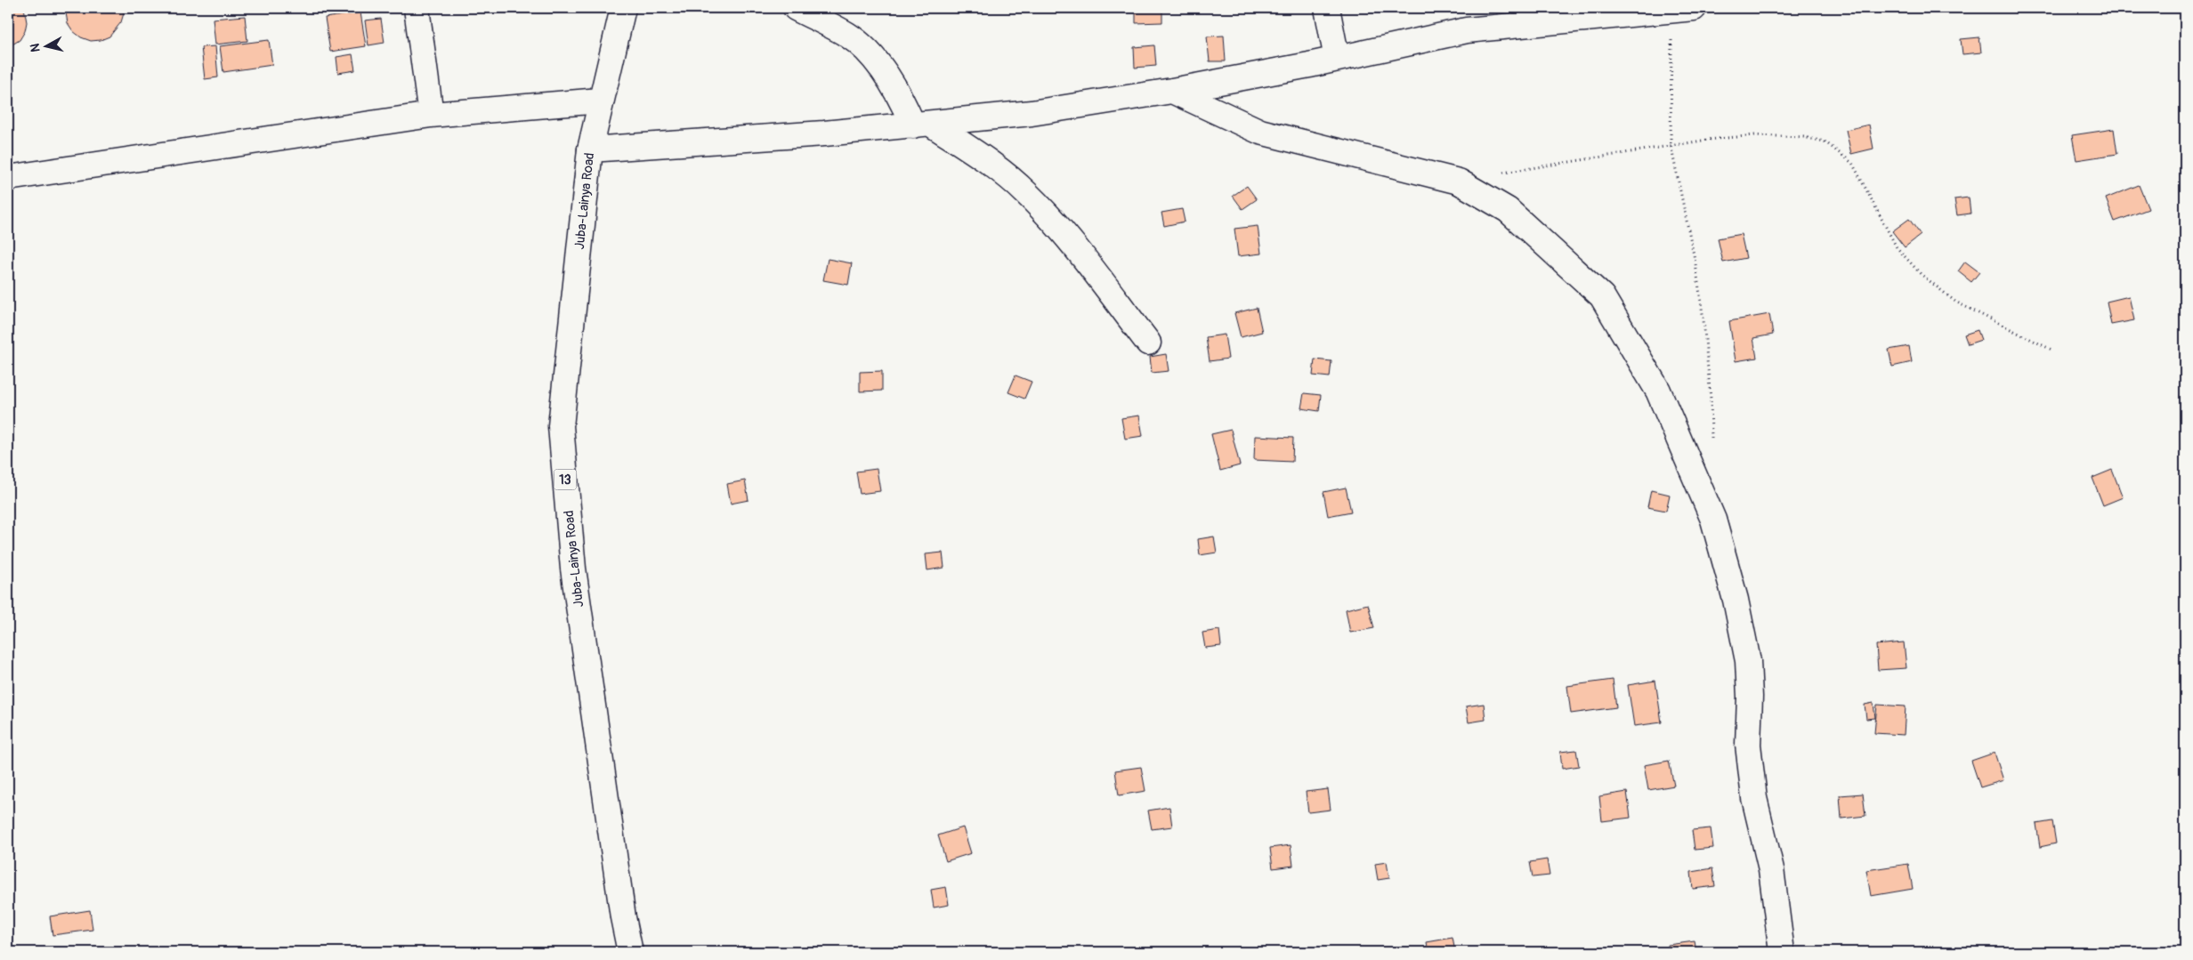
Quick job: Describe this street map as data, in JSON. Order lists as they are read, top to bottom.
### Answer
{
  "streets": {
    "street": ["Juba-Lainya Road", "13"]
  },
  "north": "left"
}
